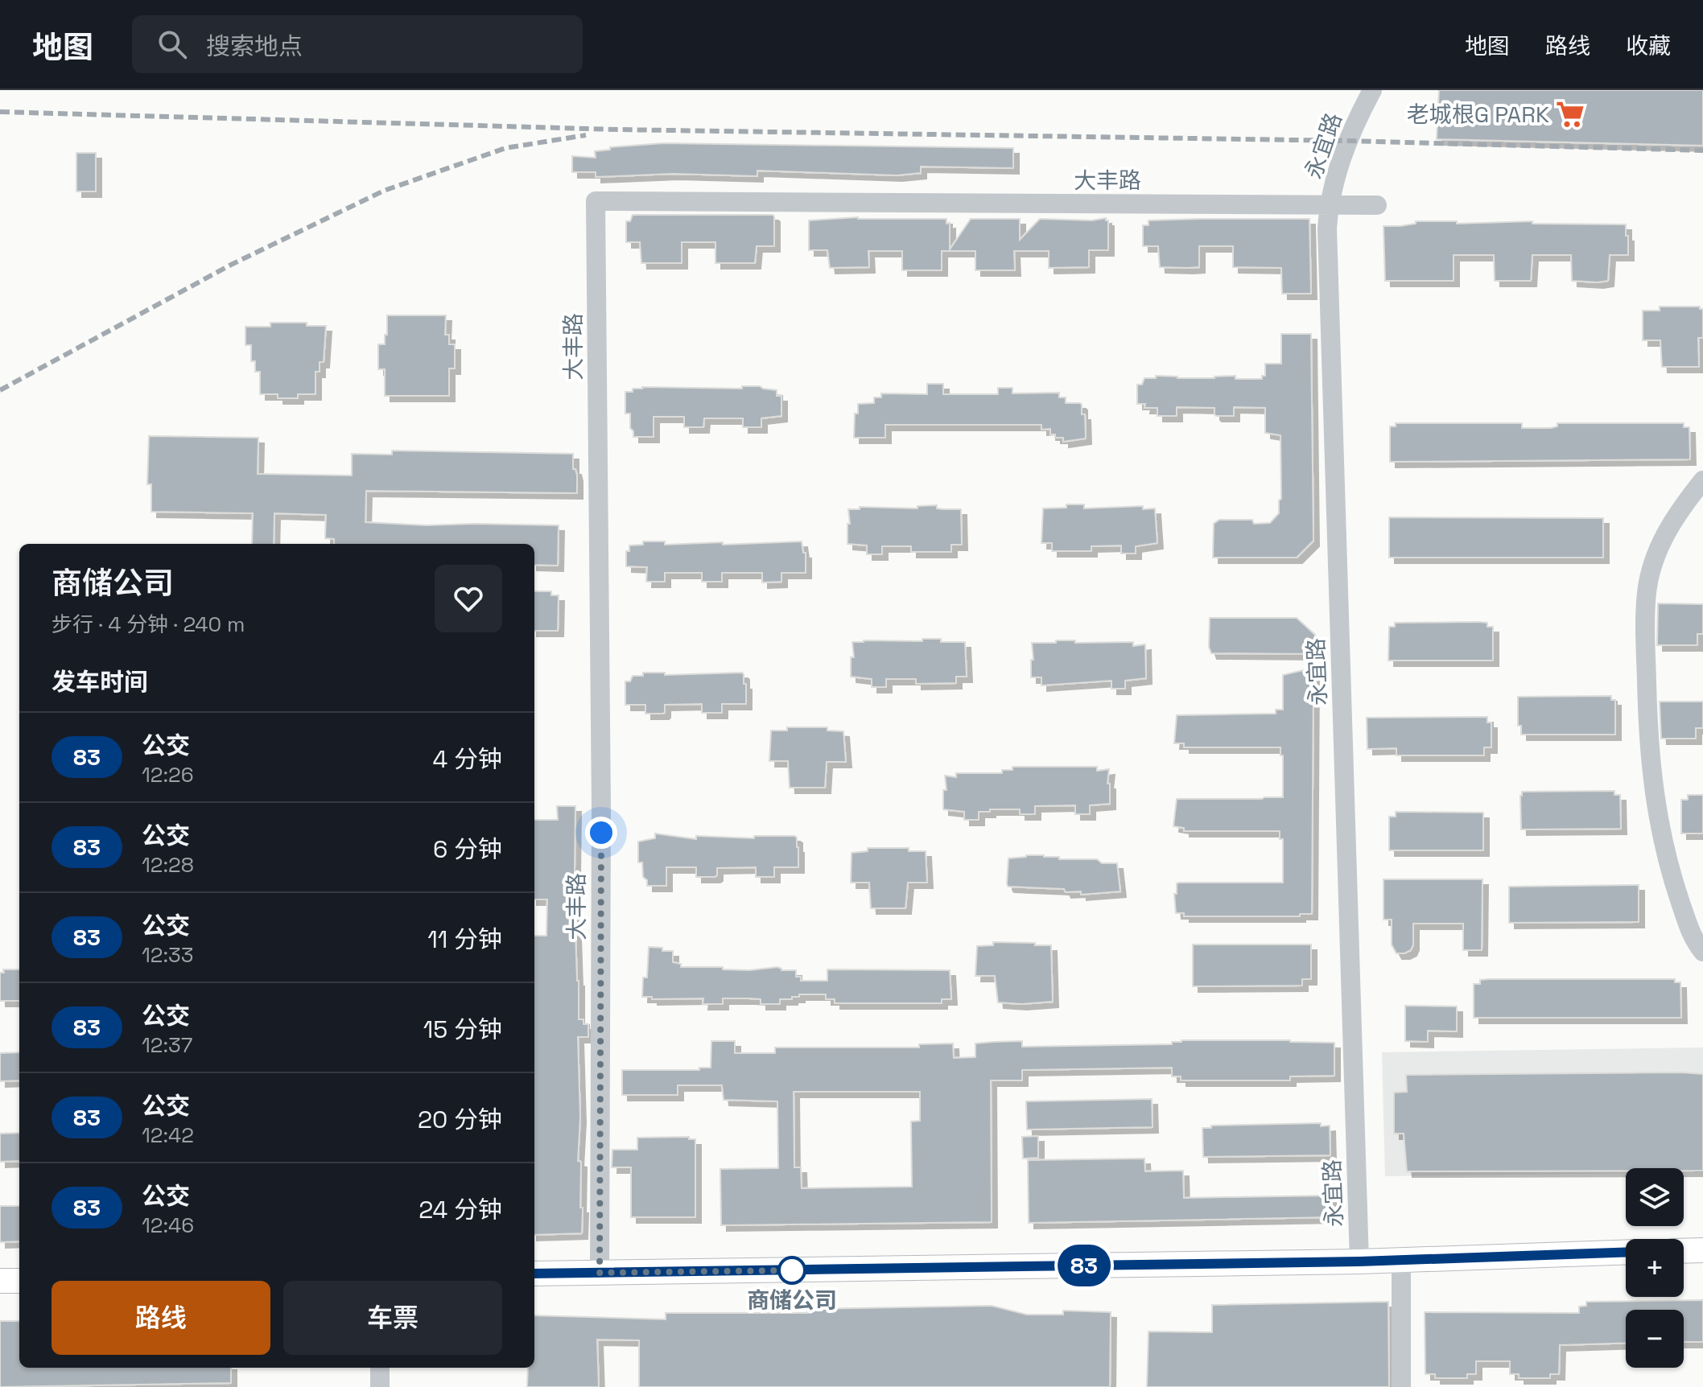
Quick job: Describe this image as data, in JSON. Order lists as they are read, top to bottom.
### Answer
{
  "streets": {
    "street": ["永宜路", "大丰路"]
  },
  "crossings": [
    ["永宜路", "大丰路"]
  ],
  "places": {
    "supermarket": ["老城根G PARK"],
    "other": ["商储公司"]
  },
  "lines": ["bus line 83"],
  "page": {
    "header": "地图",
    "search": "搜索地点",
    "nav": ["地图", "路线", "收藏"],
    "on_map": "83",
    "heading": [
      ["商储公司", "步行 · 4 分钟 · 240 m"],
      "发车时间"
    ],
    "list": [
      {
        "mark": "83",
        "name": "公交",
        "note": "12:26",
        "value": "4 分钟"
      },
      {
        "mark": "83",
        "name": "公交",
        "note": "12:28",
        "value": "6 分钟"
      },
      {
        "mark": "83",
        "name": "公交",
        "note": "12:33",
        "value": "11 分钟"
      },
      {
        "mark": "83",
        "name": "公交",
        "note": "12:37",
        "value": "15 分钟"
      },
      {
        "mark": "83",
        "name": "公交",
        "note": "12:42",
        "value": "20 分钟"
      },
      {
        "mark": "83",
        "name": "公交",
        "note": "12:46",
        "value": "24 分钟"
      }
    ],
    "map_buttons": ["+", "−"],
    "buttons": ["路线", "车票"]
  }
}
